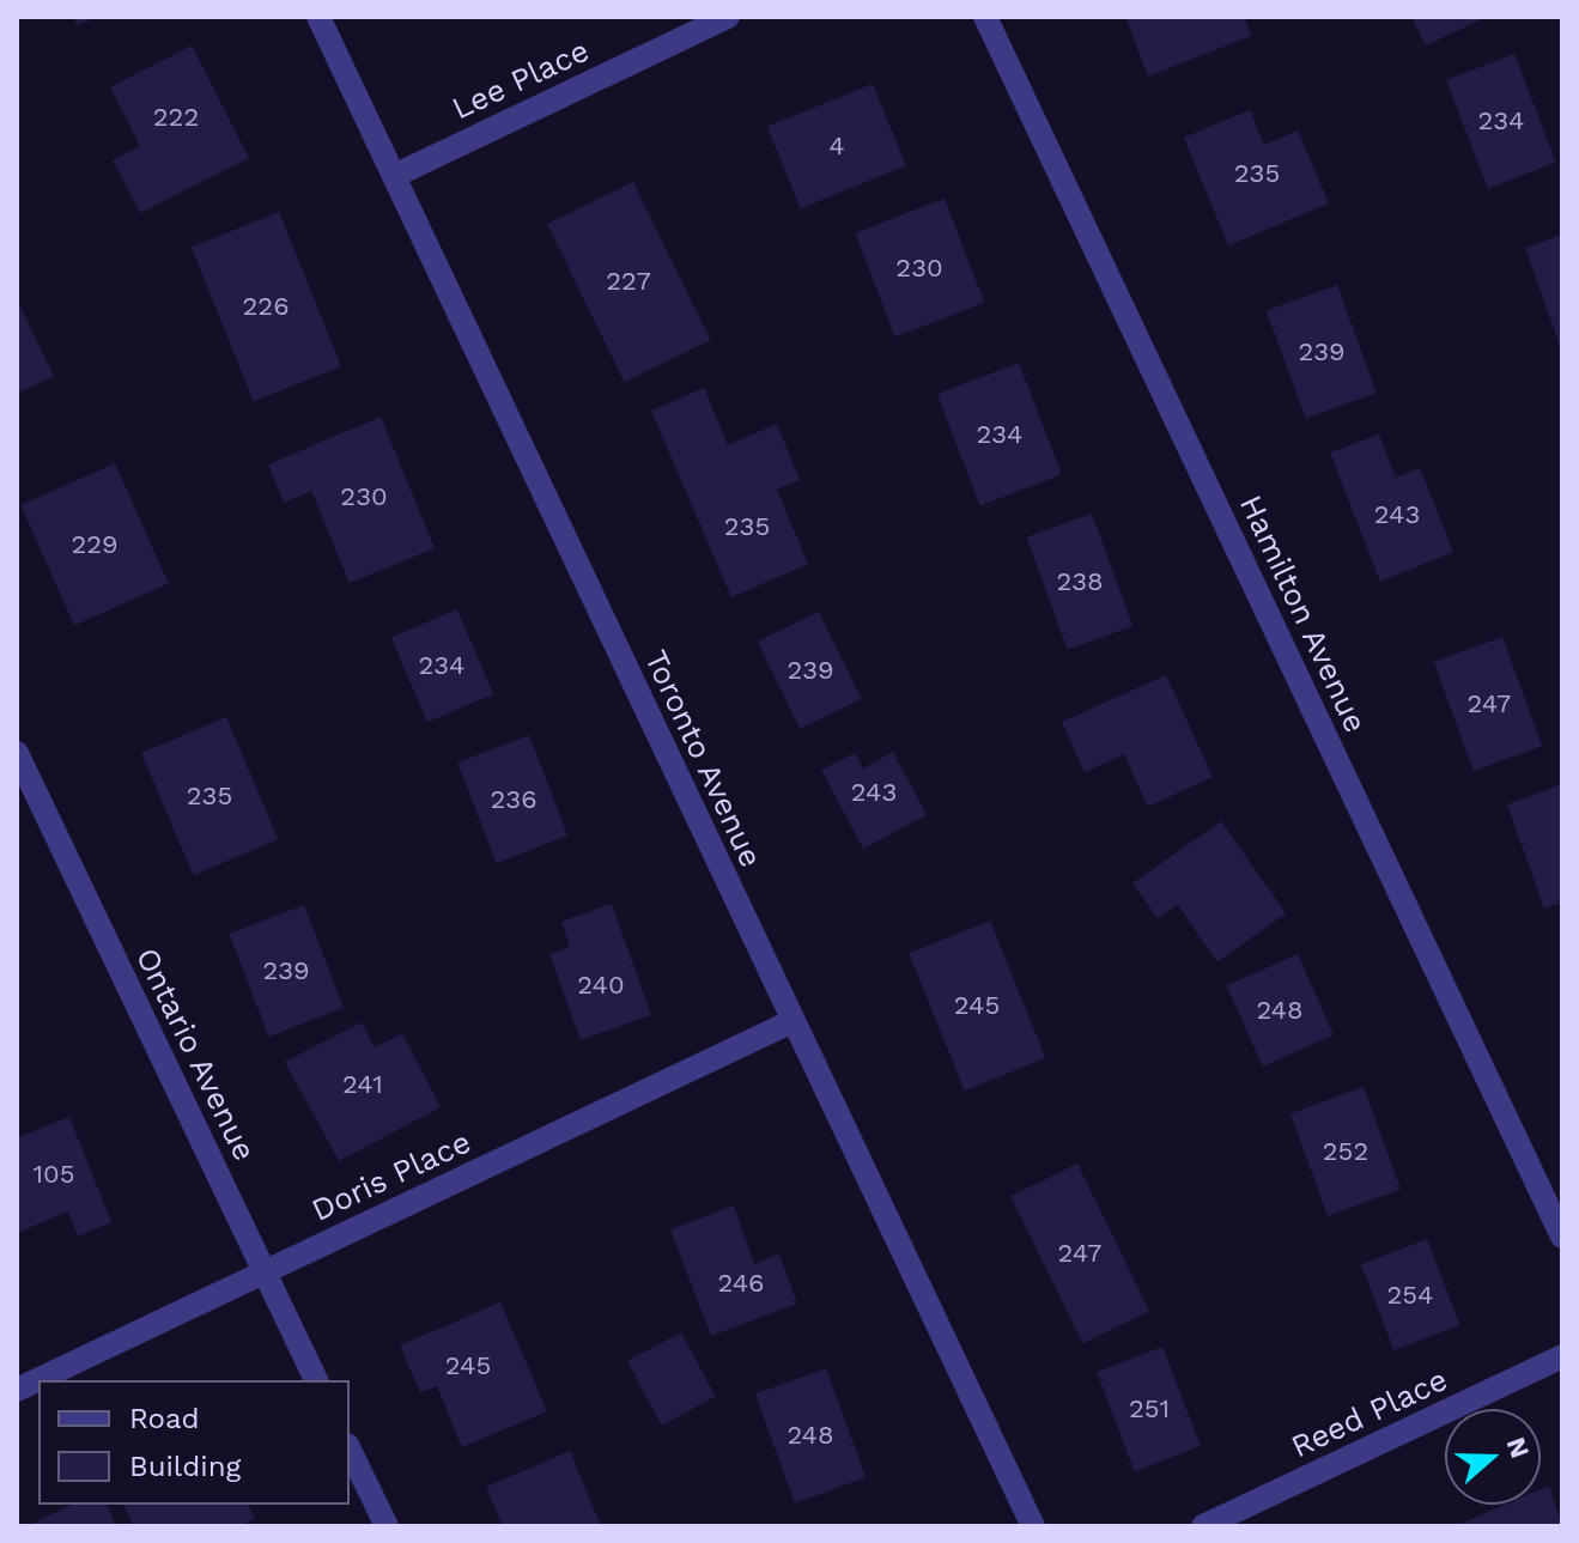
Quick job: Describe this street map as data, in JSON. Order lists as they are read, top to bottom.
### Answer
{
  "streets": {
    "street": [
      "Lee Place",
      "Hamilton Avenue",
      "Toronto Avenue",
      "Ontario Avenue",
      "Doris Place",
      "Reed Place"
    ]
  },
  "crossings": [
    ["Lee Place", "Toronto Avenue"],
    ["Toronto Avenue", "Doris Place"],
    ["Ontario Avenue", "Doris Place"]
  ],
  "house_numbers": [
    "222",
    "234",
    "4",
    "235",
    "230",
    "227",
    "226",
    "239",
    "234",
    "230",
    "243",
    "235",
    "229",
    "238",
    "234",
    "239",
    "247",
    "243",
    "235",
    "236",
    "239",
    "240",
    "245",
    "248",
    "241",
    "252",
    "105",
    "247",
    "246",
    "254",
    "245",
    "251",
    "248"
  ],
  "legend": ["Road", "Building"],
  "north": "right"
}
